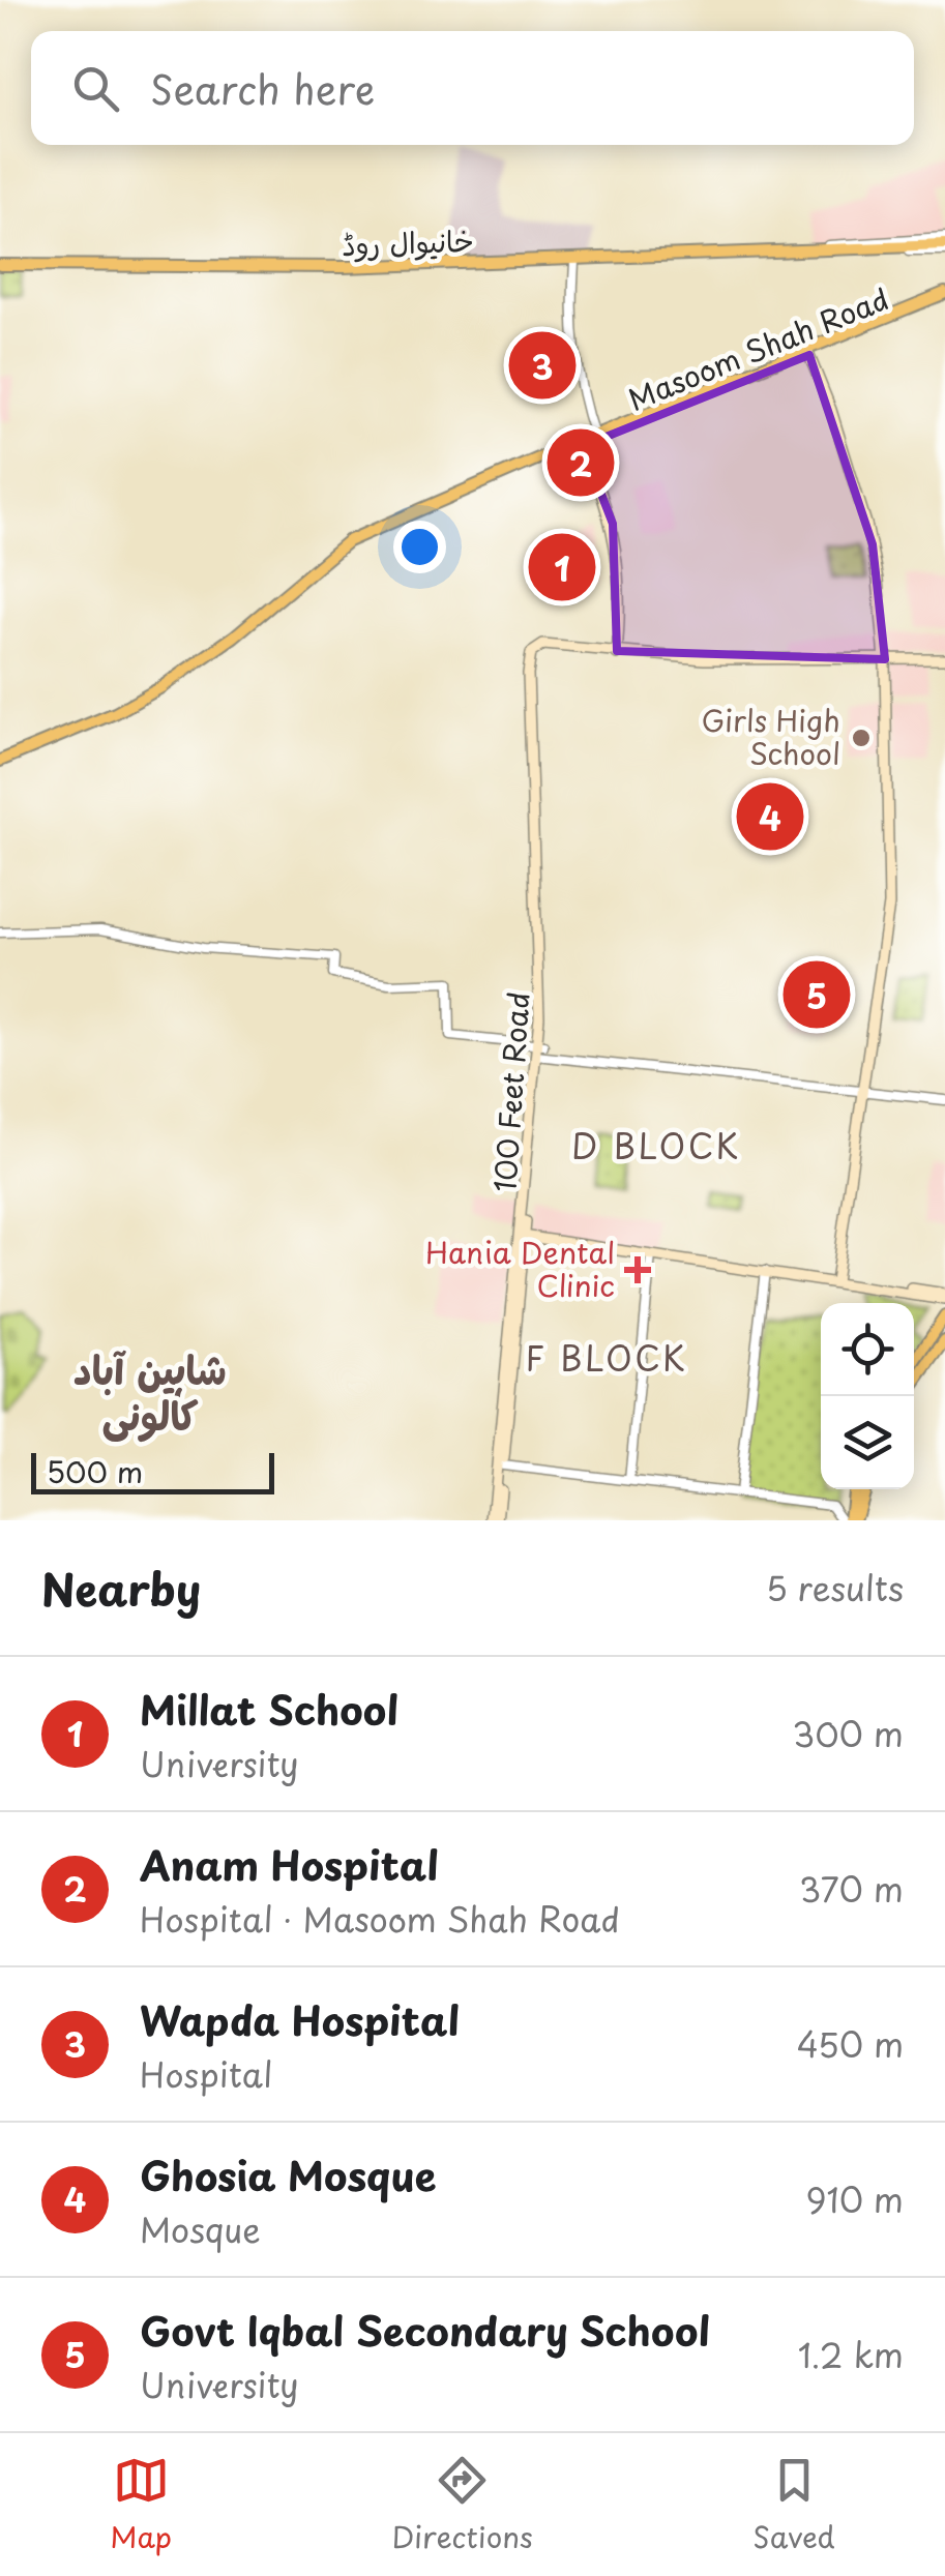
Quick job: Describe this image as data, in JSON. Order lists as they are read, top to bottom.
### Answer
{
  "streets": {
    "main road": ["خانیوال روڈ", "Masoom Shah Road", "100 Feet Road"]
  },
  "districts": ["D BLOCK", "F BLOCK", "شاہین آباد کالونی"],
  "places": {
    "other": ["Girls High School"],
    "health": ["Hania Dental Clinic"]
  },
  "scale_bar": "500 m",
  "page": {
    "search": "Search here",
    "pins": [
      "3",
      "2",
      "1",
      "4",
      "5"
    ],
    "scale": "500 m",
    "heading": ["Nearby", "5 results"],
    "list": [
      {
        "mark": "1",
        "name": "Millat School",
        "note": "University",
        "value": "300 m"
      },
      {
        "mark": "2",
        "name": "Anam Hospital",
        "note": "Hospital · Masoom Shah Road",
        "value": "370 m"
      },
      {
        "mark": "3",
        "name": "Wapda Hospital",
        "note": "Hospital",
        "value": "450 m"
      },
      {
        "mark": "4",
        "name": "Ghosia Mosque",
        "note": "Mosque",
        "value": "910 m"
      },
      {
        "mark": "5",
        "name": "Govt Iqbal Secondary School",
        "note": "University",
        "value": "1.2 km"
      }
    ],
    "nav": ["Map", "Directions", "Saved"]
  }
}
